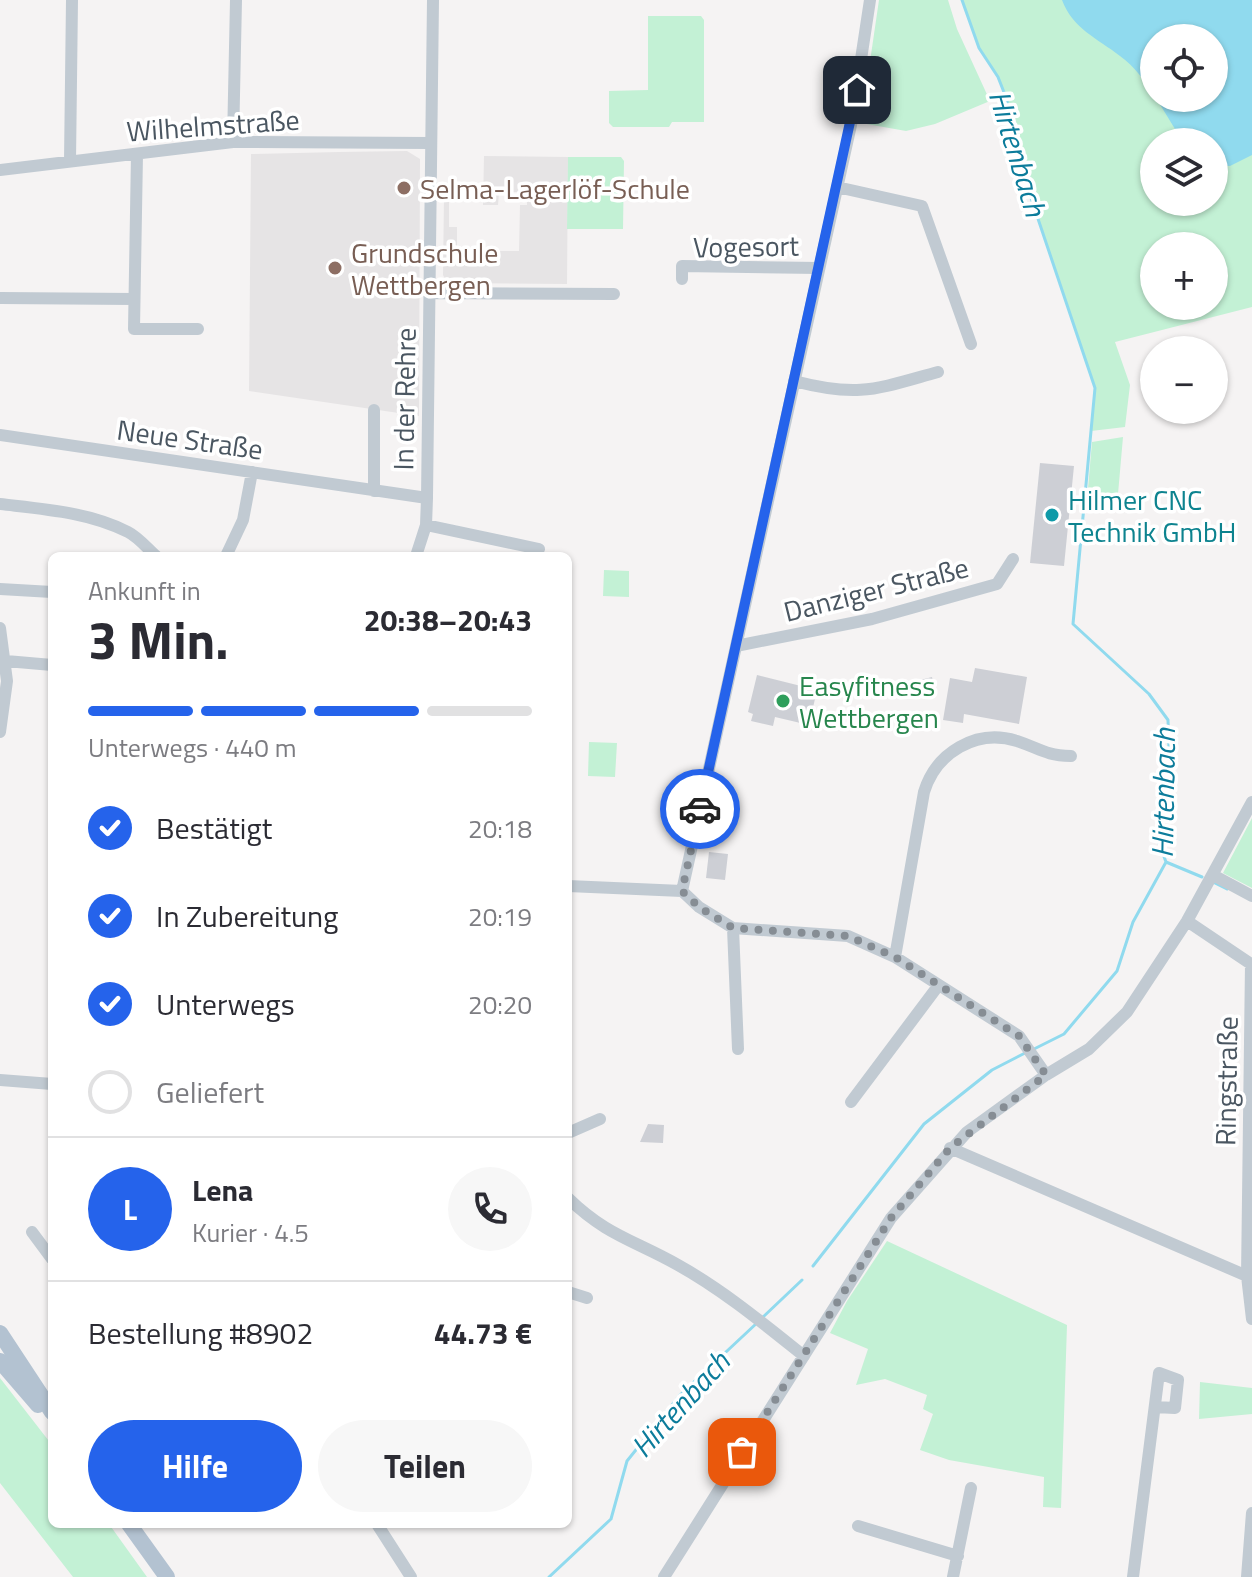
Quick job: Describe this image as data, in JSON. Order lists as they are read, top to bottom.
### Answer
{
  "streets": {
    "street": [
      "Wilhelmstraße",
      "Vogesort",
      "In der Rehre",
      "Neue Straße",
      "Danziger Straße",
      "Ringstraße"
    ]
  },
  "crossings": [
    ["Wilhelmstraße", "In der Rehre"],
    ["In der Rehre", "Neue Straße"]
  ],
  "water": ["Hirtenbach"],
  "places": [
    "Selma-Lagerlöf-Schule",
    "Grundschule Wettbergen",
    "Hilmer CNC Technik GmbH",
    "Easyfitness Wettbergen"
  ],
  "page": {
    "map_buttons": ["+", "−"],
    "heading": ["3 Min.", "Ankunft in", "20:38–20:43"],
    "panel": [
      "Lena",
      "Kurier · 4.5",
      "Bestellung #8902",
      "44.73 €"
    ],
    "bar": "Unterwegs · 440 m",
    "list": [
      ["Bestätigt", "20:18"],
      ["In Zubereitung", "20:19"],
      ["Unterwegs", "20:20"],
      "Geliefert"
    ],
    "round": "L",
    "buttons": ["Hilfe", "Teilen"]
  }
}
